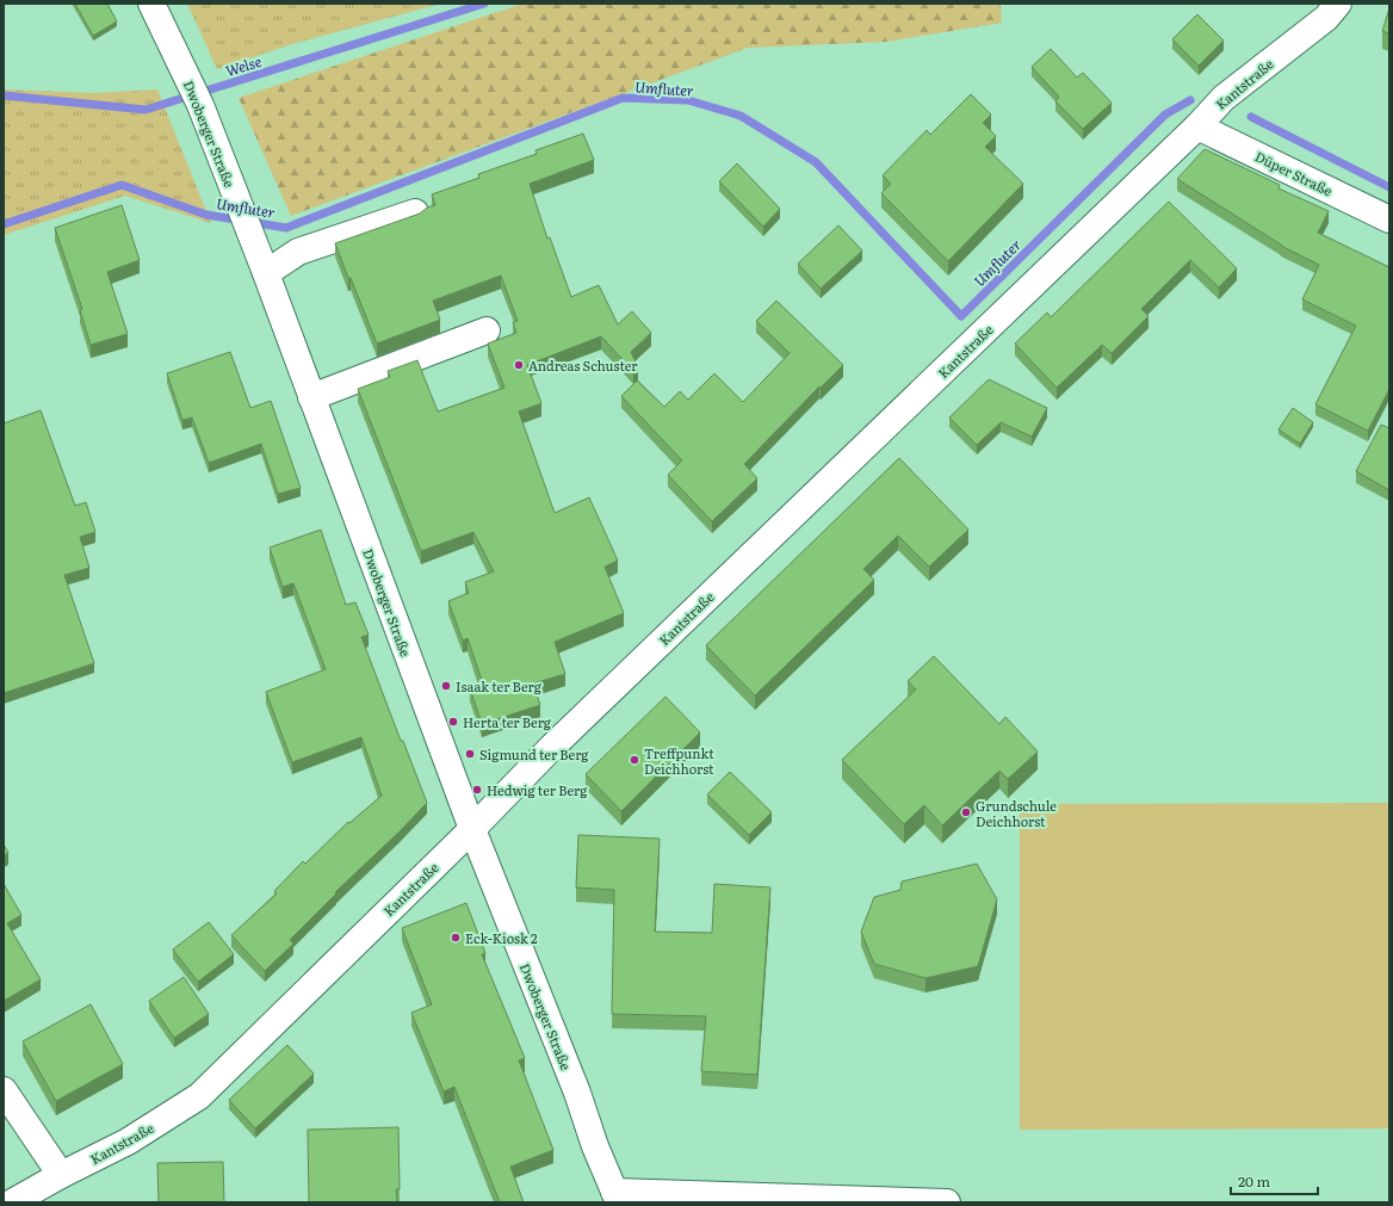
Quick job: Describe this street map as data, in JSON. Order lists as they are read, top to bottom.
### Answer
{
  "streets": {
    "street": ["Kantstraße", "Dwoberger Straße", "Düper Straße"]
  },
  "crossings": [
    ["Kantstraße", "Dwoberger Straße"],
    ["Kantstraße", "Düper Straße"]
  ],
  "water": ["Welse", "Umfluter"],
  "places": [
    "Andreas Schuster",
    "Isaak ter Berg",
    "Herta ter Berg",
    "Sigmund ter Berg",
    "Treffpunkt Deichhorst",
    "Hedwig ter Berg",
    "Grundschule Deichhorst",
    "Eck-Kiosk 2"
  ],
  "scale_bar": "20 m"
}
